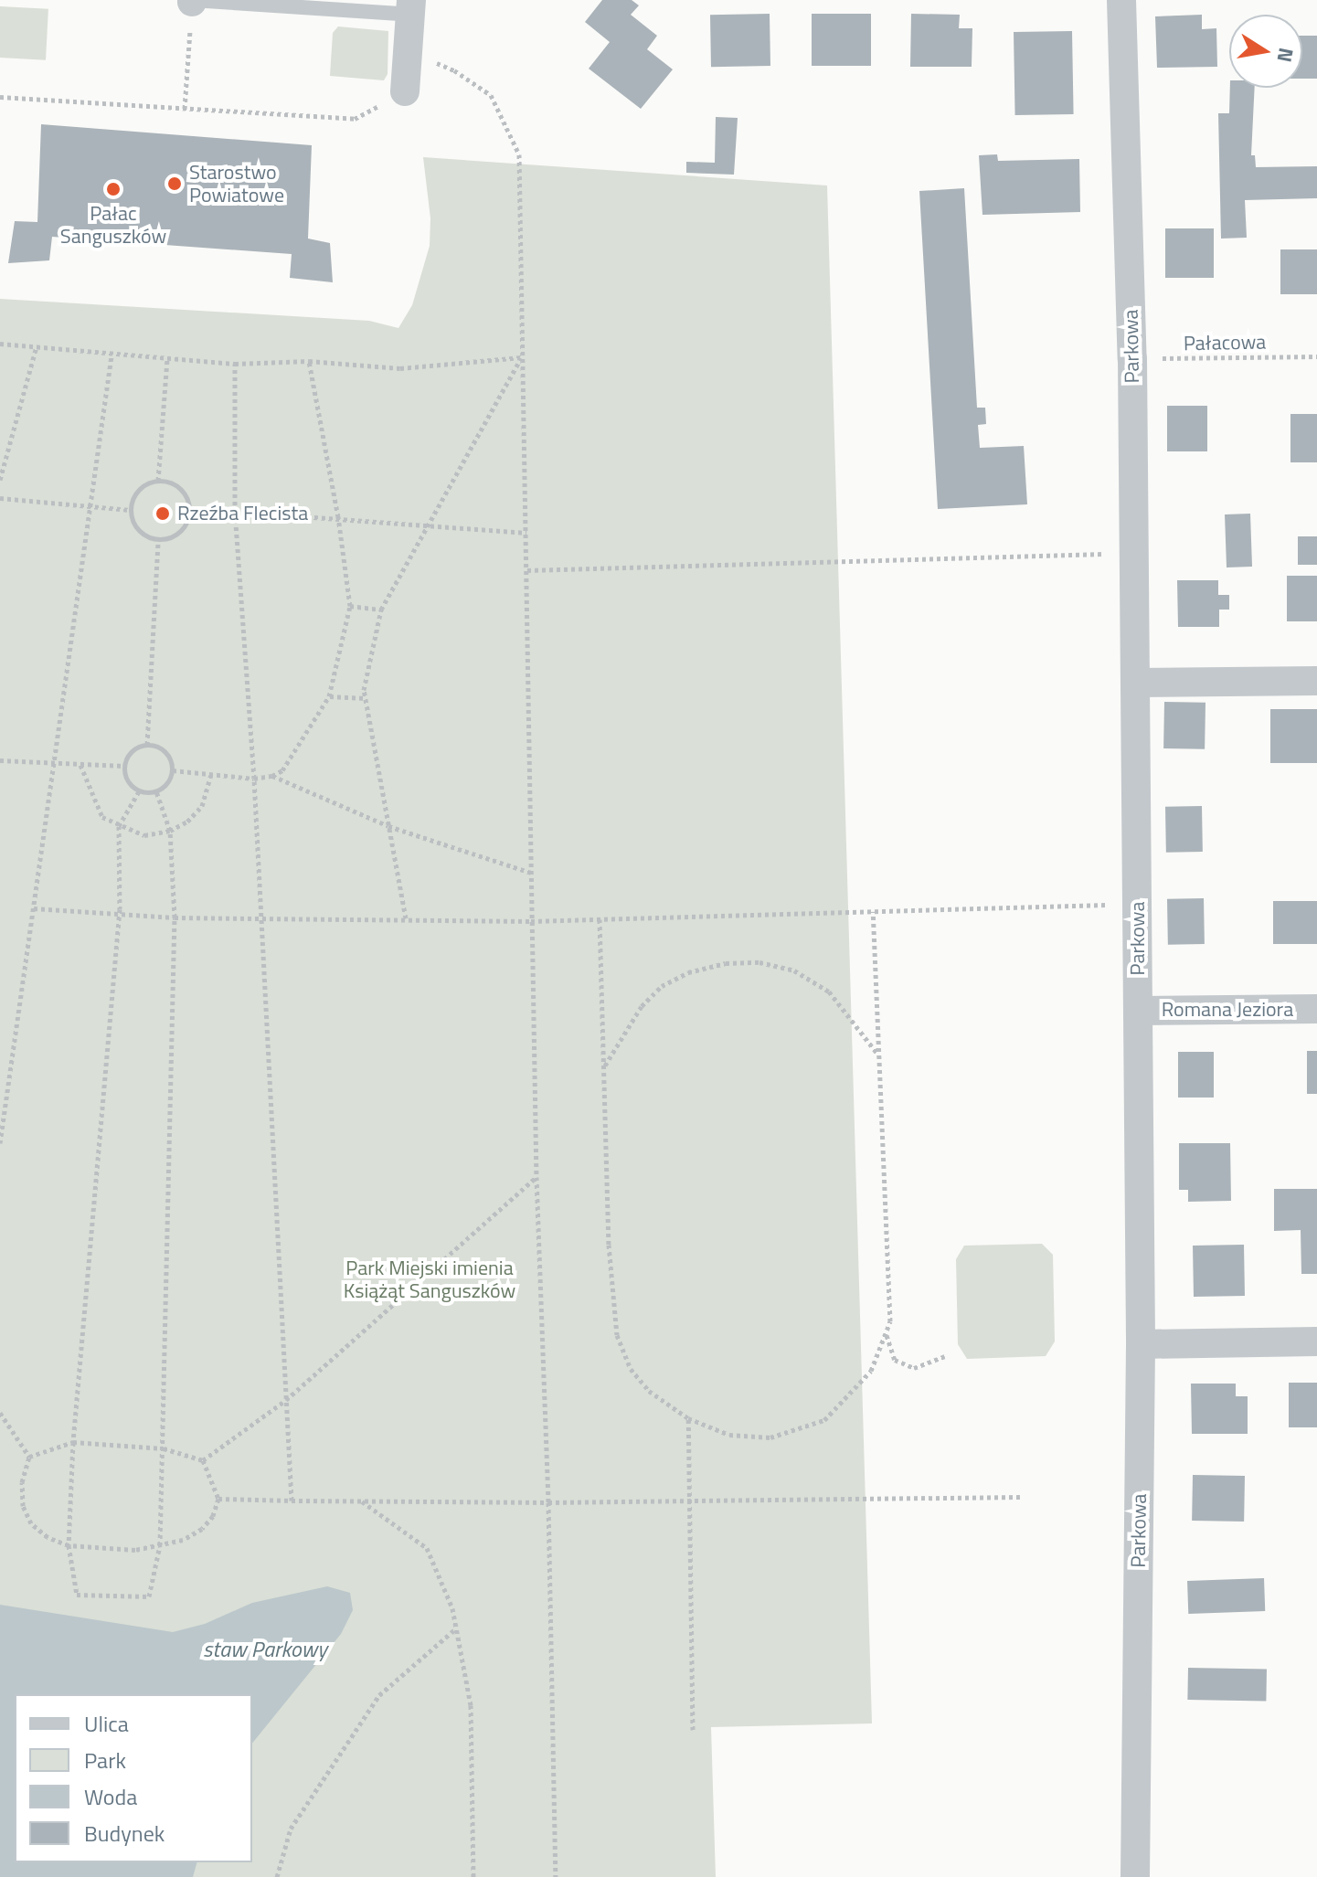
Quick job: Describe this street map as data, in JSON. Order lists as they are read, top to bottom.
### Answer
{
  "streets": {
    "street": ["Parkowa", "Romana Jeziora"],
    "path": ["Pałacowa"]
  },
  "crossings": [
    ["Pałacowa", "Parkowa"],
    ["Parkowa", "Romana Jeziora"]
  ],
  "water": ["staw Parkowy"],
  "parks": ["Park Miejski imienia Książąt Sanguszków"],
  "places": ["Starostwo Powiatowe", "Pałac Sanguszków", "Rzeźba Flecista"],
  "legend": [
    "Ulica",
    "Park",
    "Woda",
    "Budynek"
  ],
  "north": "right"
}
